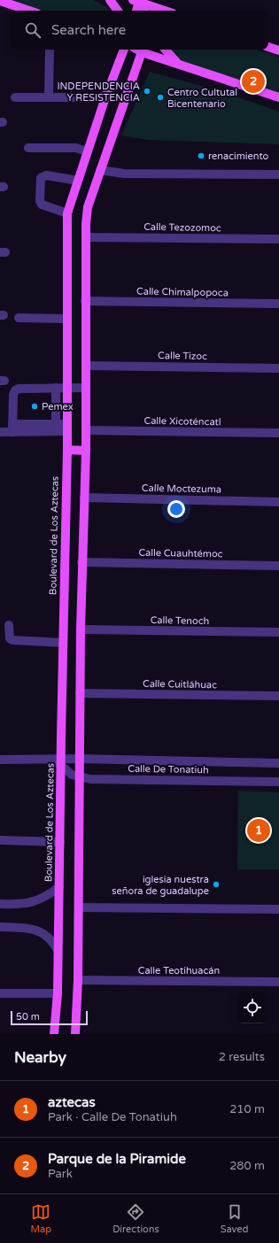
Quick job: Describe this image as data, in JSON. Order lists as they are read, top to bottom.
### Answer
{
  "streets": {
    "main road": ["Boulevard de Los Aztecas"],
    "street": [
      "Calle Tezozomoc",
      "Calle Chimalpopoca",
      "Calle Tizoc",
      "Calle Xicoténcatl",
      "Calle Moctezuma",
      "Calle Cuauhtémoc",
      "Calle Tenoch",
      "Calle Cuitláhuac",
      "Calle De Tonatiuh",
      "Calle Teotihuacán"
    ]
  },
  "crossings": [
    ["Boulevard de Los Aztecas", "Calle De Tonatiuh"]
  ],
  "places": [
    "INDEPENDENCIA Y RESISTENCIA",
    "Centro Cultutal Bicentenario",
    "renacimiento",
    "Pemex",
    "iglesia nuestra señora de guadalupe"
  ],
  "scale_bar": "50 m",
  "page": {
    "search": "Search here",
    "pins": ["2", "1"],
    "scale": "50 m",
    "heading": ["Nearby", "2 results"],
    "list": [
      {
        "mark": "1",
        "name": "aztecas",
        "note": "Park · Calle De Tonatiuh",
        "value": "210 m"
      },
      {
        "mark": "2",
        "name": "Parque de la Piramide",
        "note": "Park",
        "value": "280 m"
      }
    ],
    "nav": ["Map", "Directions", "Saved"]
  }
}
